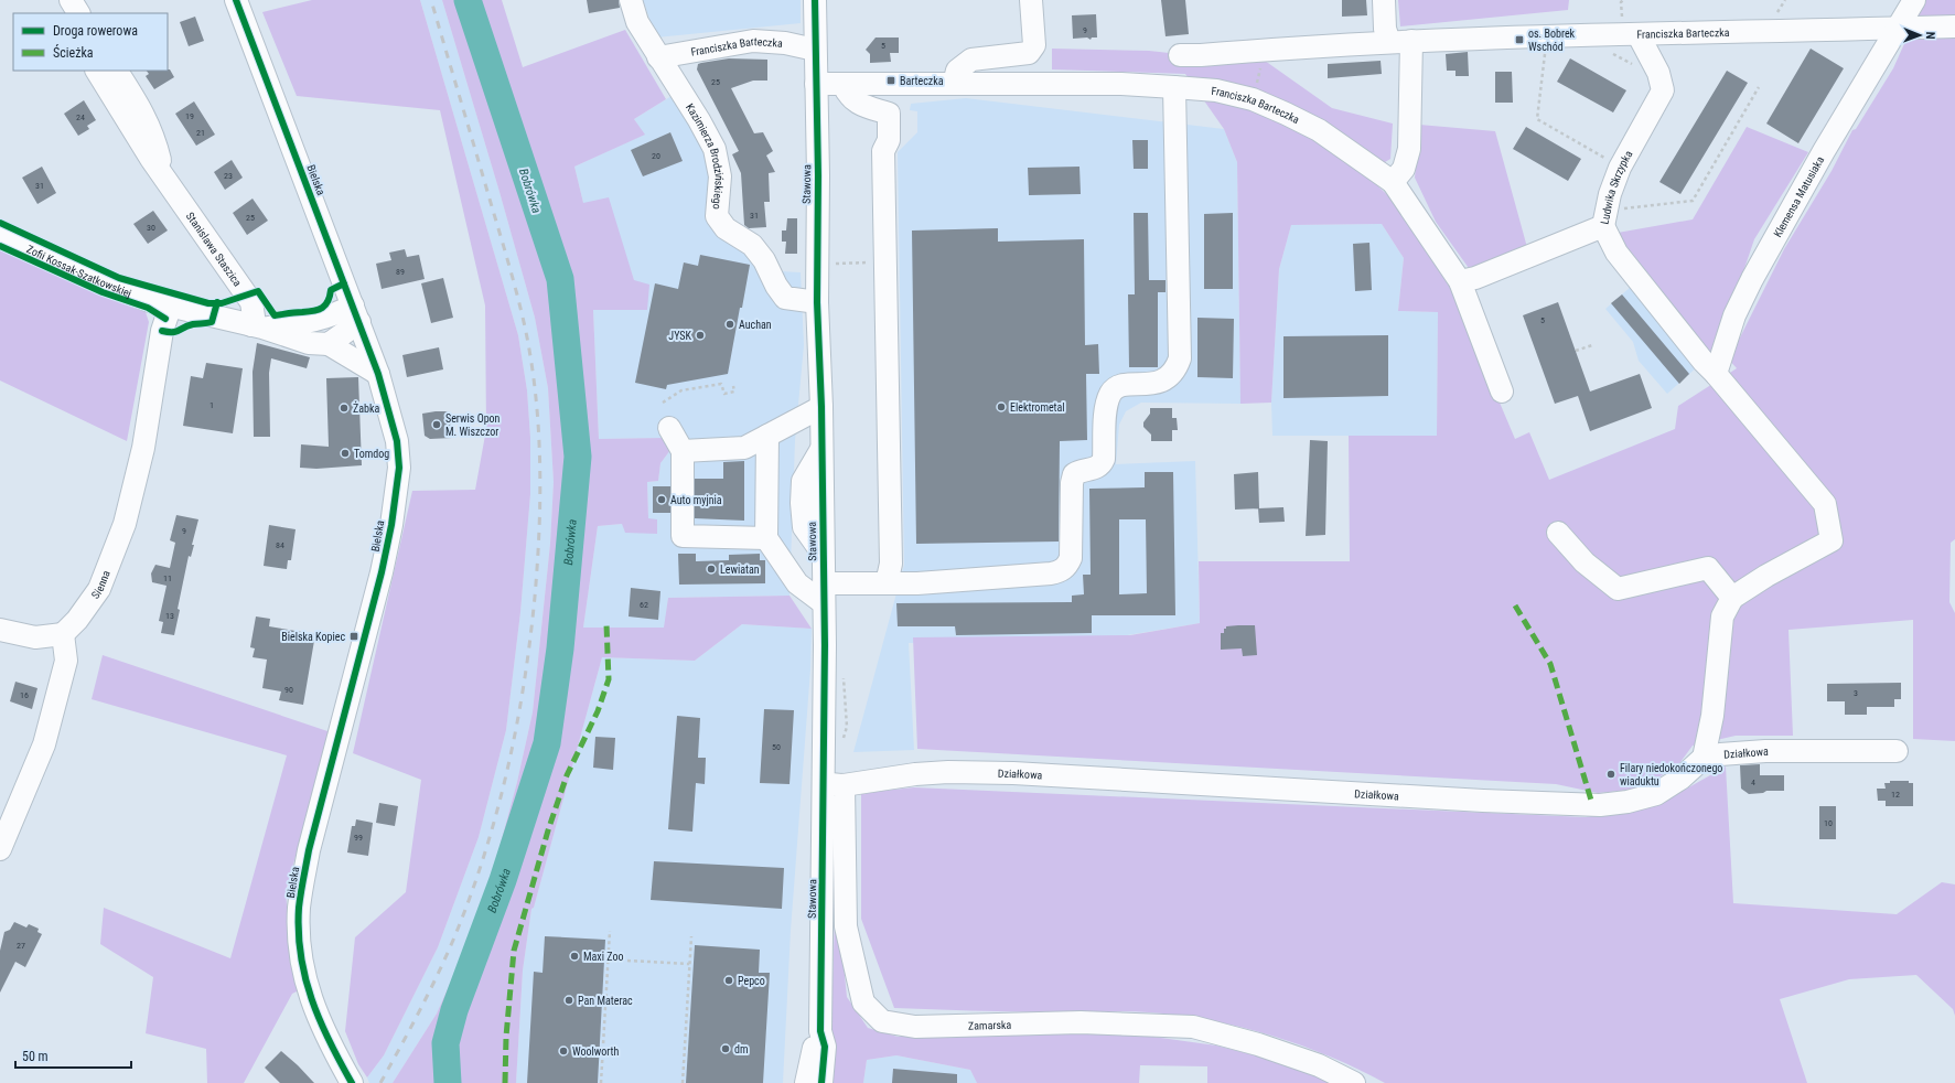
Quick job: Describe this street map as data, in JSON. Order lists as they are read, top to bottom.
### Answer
{
  "streets": {
    "street": [
      "Franciszka Barteczka",
      "Kazimierza Brodzińskiego",
      "Bielska",
      "Stawowa",
      "Ludwika Skrzypka",
      "Klemensa Matusiaka",
      "Stanisława Staszica",
      "Zofii Kossak-Szatkowskiej",
      "Sienna",
      "Działkowa",
      "Zamarska"
    ]
  },
  "crossings": [
    ["Franciszka Barteczka", "Kazimierza Brodzińskiego"],
    ["Franciszka Barteczka", "Stawowa"],
    ["Franciszka Barteczka", "Ludwika Skrzypka"],
    ["Franciszka Barteczka", "Klemensa Matusiaka"],
    ["Kazimierza Brodzińskiego", "Stawowa"],
    ["Stawowa", "Działkowa"],
    ["Stawowa", "Zamarska"],
    ["Stanisława Staszica", "Zofii Kossak-Szatkowskiej"],
    ["Zofii Kossak-Szatkowskiej", "Sienna"],
    ["Działkowa", "Zamarska"]
  ],
  "water": ["Bobrówka"],
  "places": {
    "transit": ["os. Bobrek Wschód", "Barteczka", "Bielska Kopiec"],
    "other": [
      "Auchan",
      "JYSK",
      "Elektrometal",
      "Żabka",
      "Serwis Opon M. Wiszczor",
      "Tomdog",
      "Auto myjnia",
      "Lewiatan",
      "Filary niedokończonego wiaduktu",
      "Maxi Zoo",
      "Pepco",
      "Pan Materac",
      "dm",
      "Woolworth"
    ]
  },
  "house_numbers": [
    "9",
    "5",
    "25",
    "19",
    "24",
    "21",
    "20",
    "23",
    "31",
    "31",
    "25",
    "30",
    "89",
    "5",
    "1",
    "9",
    "84",
    "11",
    "62",
    "13",
    "90",
    "3",
    "16",
    "50",
    "4",
    "12",
    "10",
    "99",
    "27"
  ],
  "legend": ["Droga rowerowa", "Ścieżka"],
  "scale_bar": "50 m",
  "north": "right"
}
